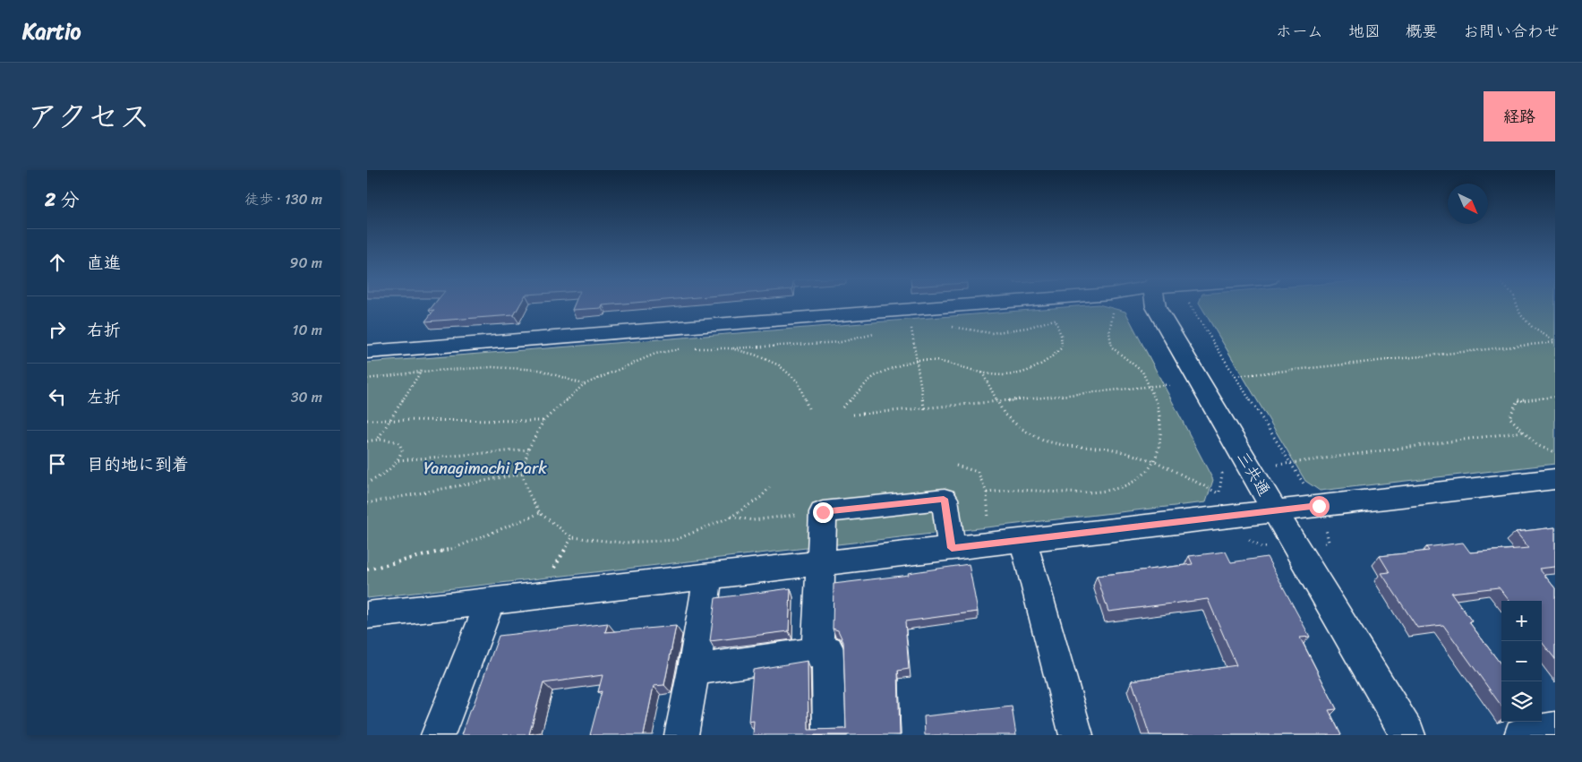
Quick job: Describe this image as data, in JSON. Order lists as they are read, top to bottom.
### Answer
{
  "streets": {
    "street": ["三共通"]
  },
  "parks": ["Yanagimachi Park"],
  "north": "bottom right",
  "page": {
    "header": "Kartio",
    "nav": [
      "ホーム",
      "地図",
      "概要",
      "お問い合わせ"
    ],
    "title": "アクセス",
    "buttons": "経路",
    "heading": ["2 分", "徒歩 · 130 m"],
    "list": [
      ["直進", "90 m"],
      ["右折", "10 m"],
      ["左折", "30 m"],
      "目的地に到着"
    ],
    "map_buttons": ["+", "−"]
  }
}
